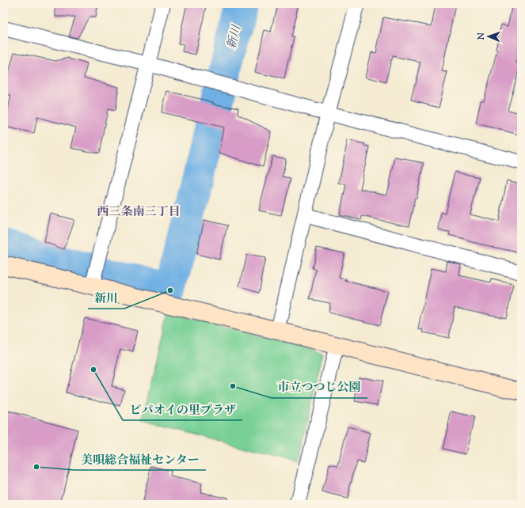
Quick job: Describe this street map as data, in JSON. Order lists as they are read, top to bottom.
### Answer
{
  "districts": ["西三条南三丁目"],
  "water": ["新川"],
  "places": [
    "新川",
    "ピパオイの里プラザ",
    "市立つつじ公園",
    "美唄総合福祉センター"
  ],
  "north": "left"
}
